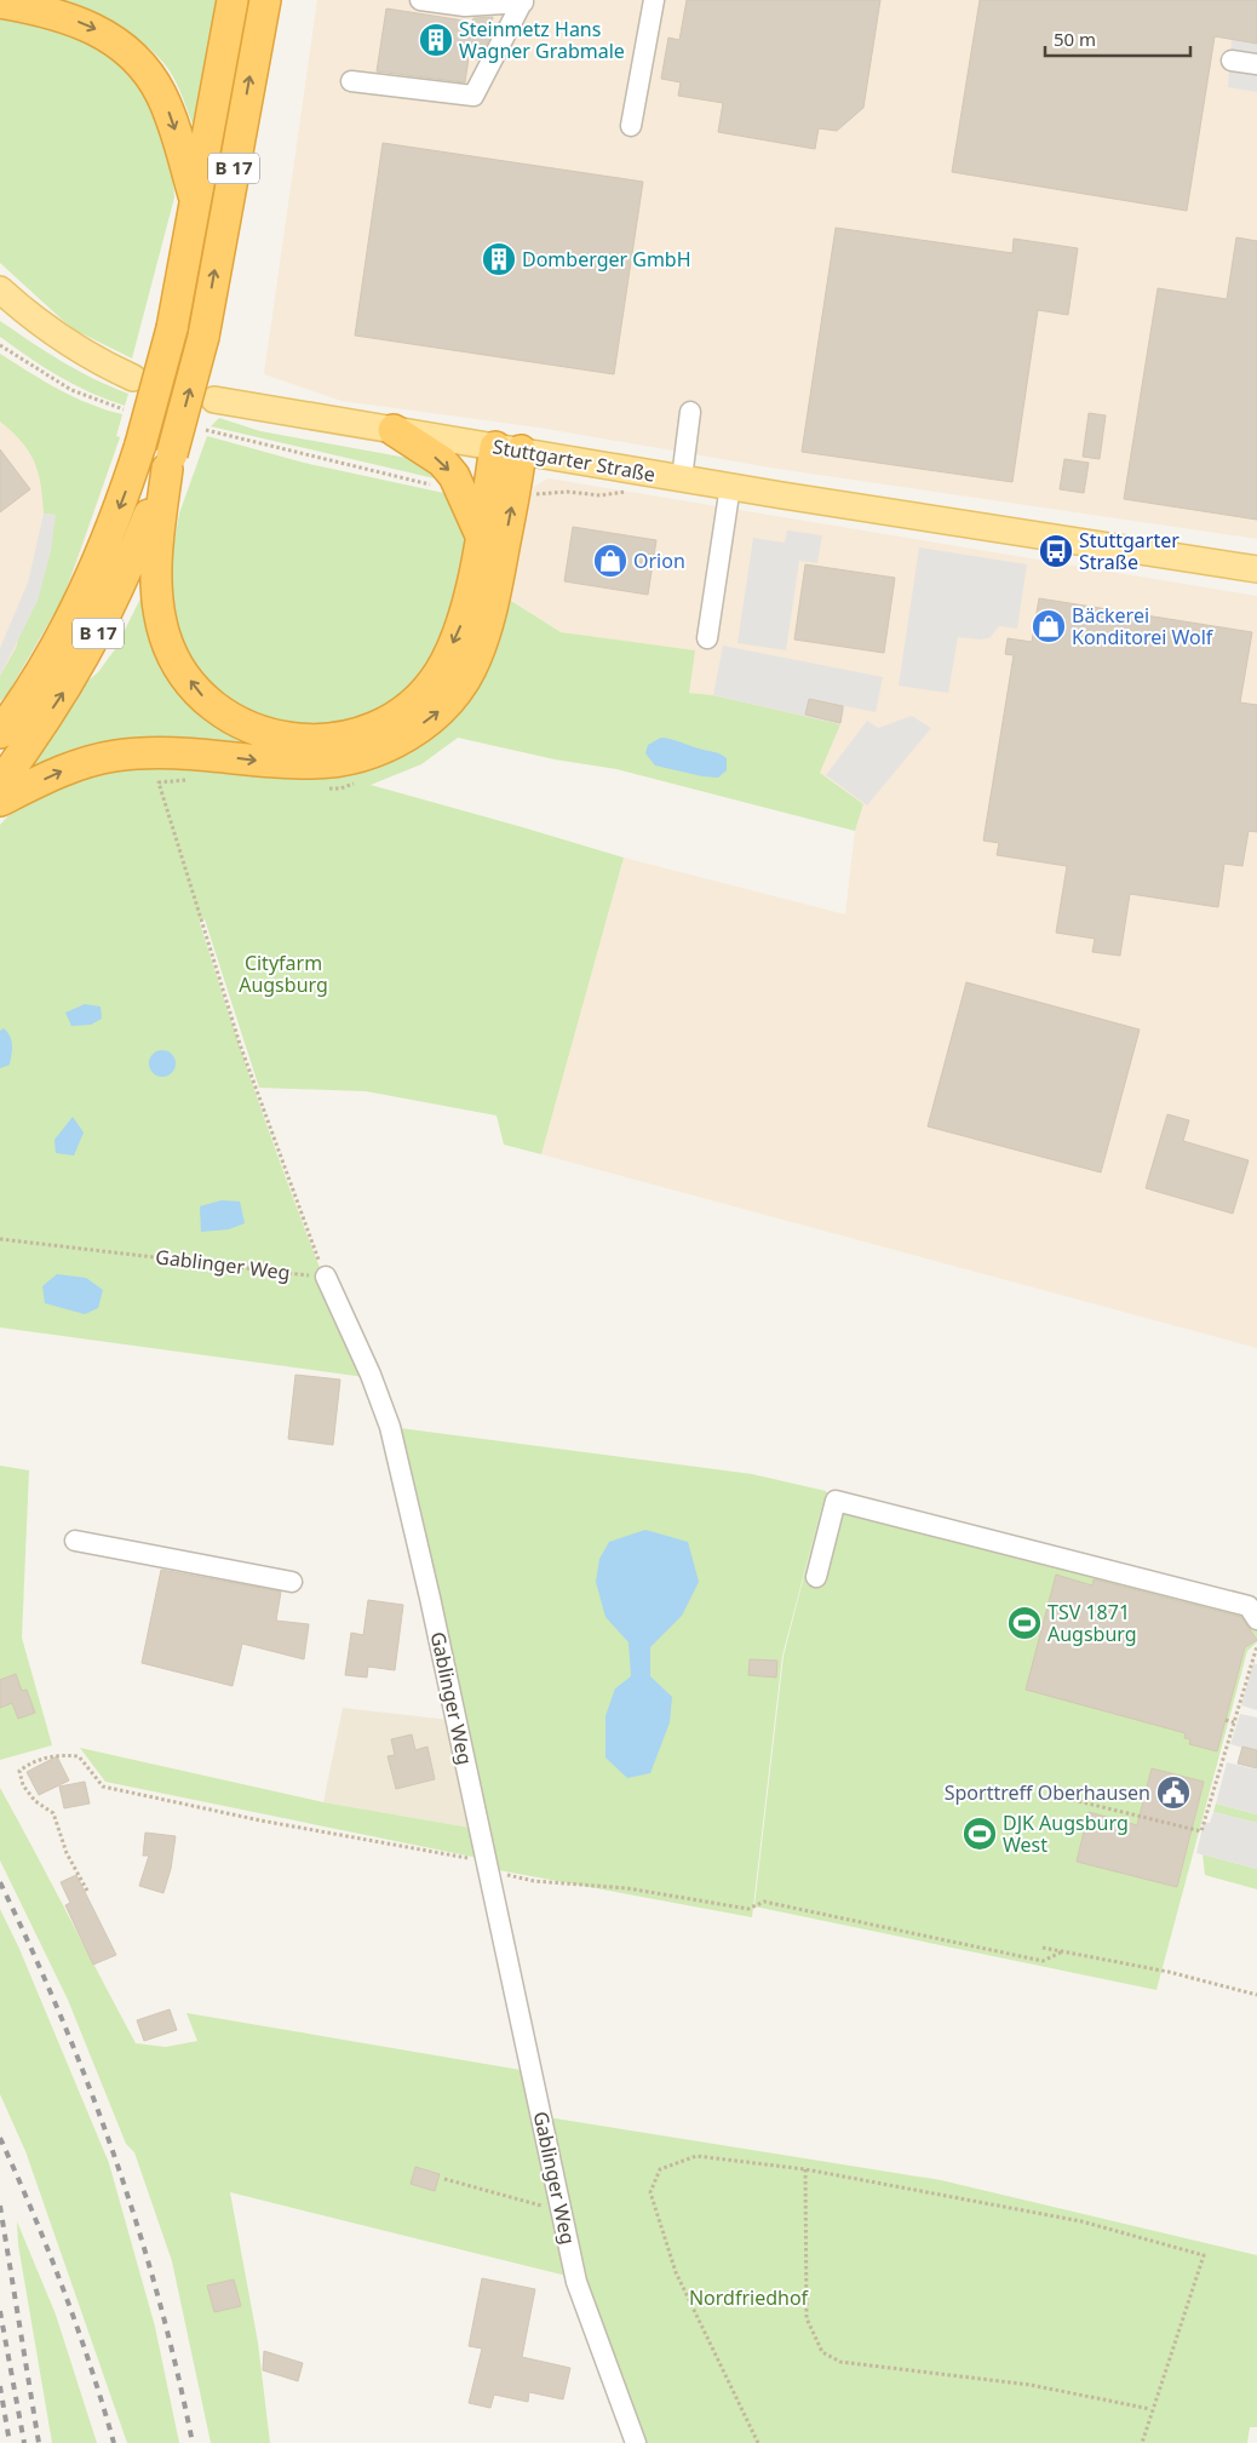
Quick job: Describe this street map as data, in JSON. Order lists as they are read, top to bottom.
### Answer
{
  "streets": {
    "highway": ["B 17"],
    "main road": ["Stuttgarter Straße"],
    "lane": ["Gablinger Weg"]
  },
  "parks": ["Cityfarm Augsburg", "Nordfriedhof"],
  "places": {
    "building": ["Steinmetz Hans Wagner Grabmale", "Domberger GmbH"],
    "bus stop": ["Stuttgarter Straße"],
    "shop": ["Orion", "Bäckerei Konditorei Wolf"],
    "sports": ["TSV 1871 Augsburg", "DJK Augsburg West"],
    "public building": ["Sporttreff Oberhausen"]
  },
  "scale_bar": "50 m"
}
